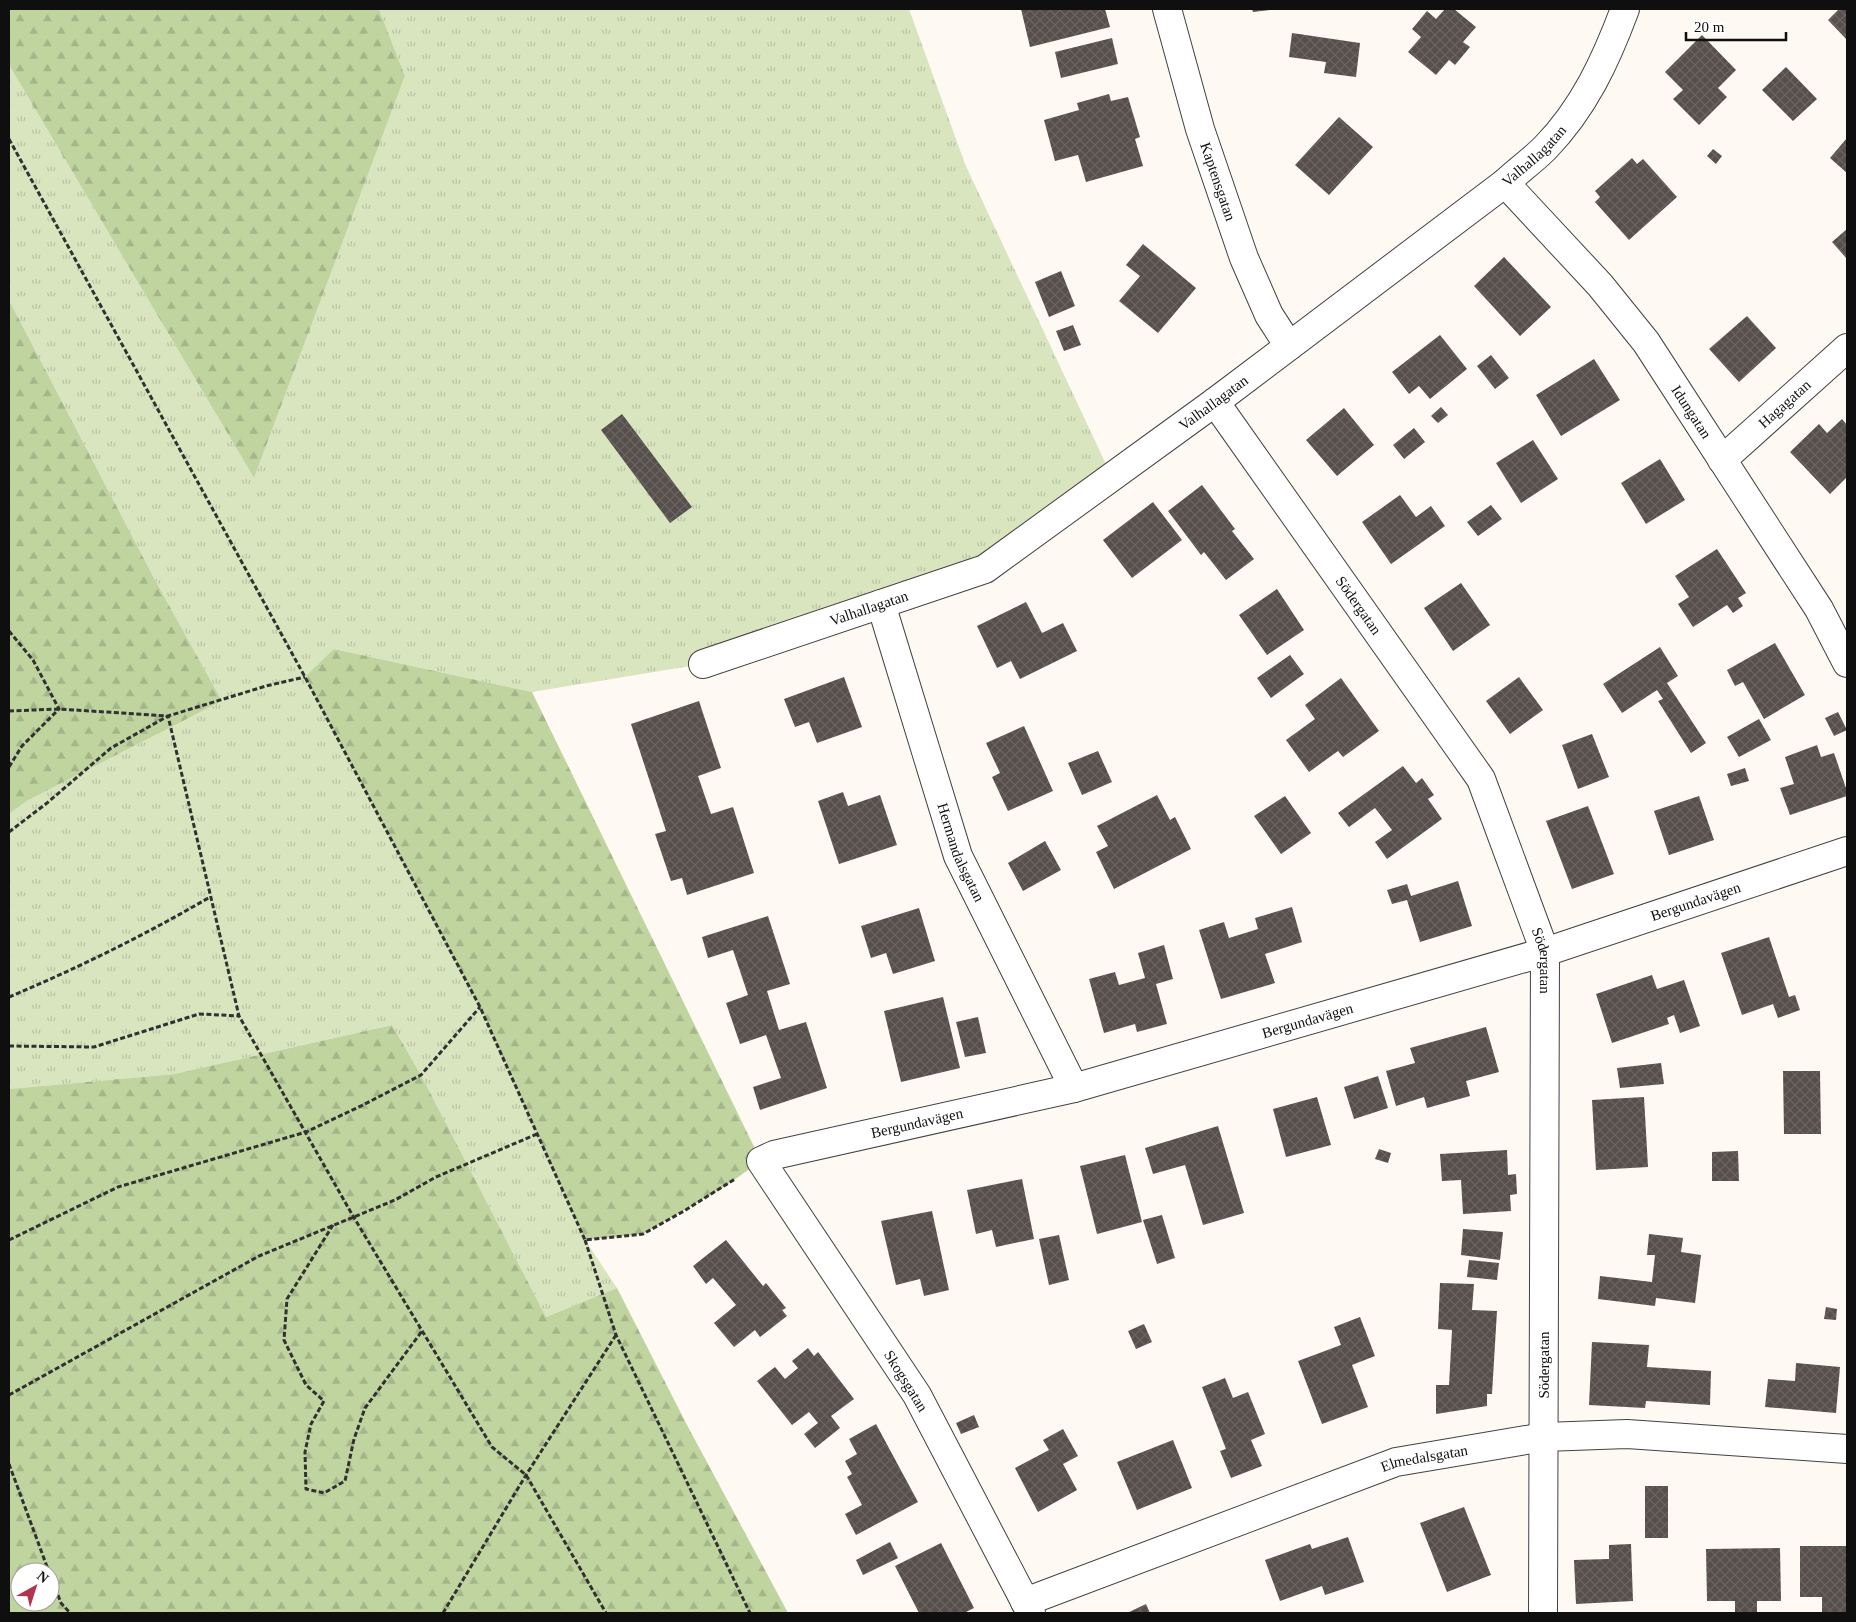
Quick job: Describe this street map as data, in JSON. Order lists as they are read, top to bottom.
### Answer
{
  "streets": {
    "street": [
      "Valhallagatan",
      "Kaptensgatan",
      "Hagagatan",
      "Idungatan",
      "Södergatan",
      "Hermandalsgatan",
      "Bergundavägen",
      "Skogsgatan",
      "Elmedalsgatan"
    ]
  },
  "crossings": [
    ["Valhallagatan", "Kaptensgatan"],
    ["Valhallagatan", "Idungatan"],
    ["Valhallagatan", "Södergatan"],
    ["Valhallagatan", "Hermandalsgatan"],
    ["Hagagatan", "Idungatan"],
    ["Södergatan", "Bergundavägen"],
    ["Södergatan", "Elmedalsgatan"],
    ["Hermandalsgatan", "Bergundavägen"],
    ["Bergundavägen", "Skogsgatan"],
    ["Skogsgatan", "Elmedalsgatan"]
  ],
  "scale_bar": "20 m",
  "north": "top right"
}
